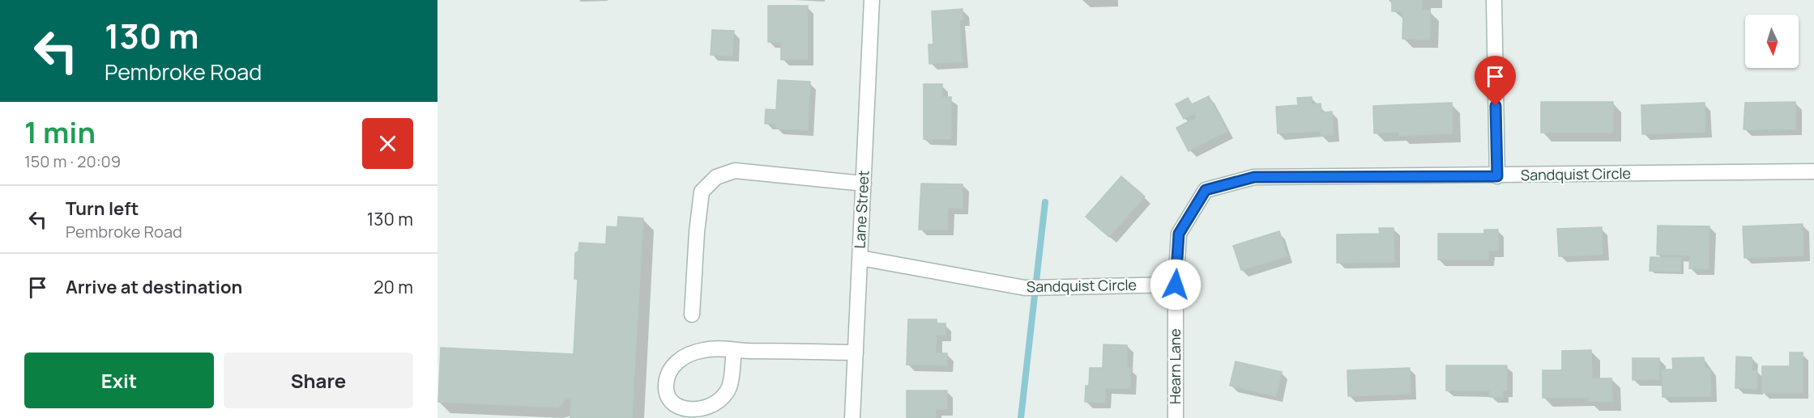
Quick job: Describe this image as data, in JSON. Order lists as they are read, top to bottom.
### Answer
{
  "streets": {
    "street": ["Sandquist Circle", "Lane Street", "Hearn Lane"]
  },
  "crossings": [
    ["Sandquist Circle", "Lane Street"],
    ["Sandquist Circle", "Hearn Lane"]
  ],
  "north": "bottom",
  "page": {
    "turn": ["130 m", "Pembroke Road"],
    "heading": ["1 min", "150 m · 20:09"],
    "list": [
      {
        "name": "Turn left",
        "note": "Pembroke Road",
        "value": "130 m"
      },
      {
        "name": "Arrive at destination",
        "value": "20 m"
      }
    ],
    "buttons": ["Exit", "Share"]
  }
}
